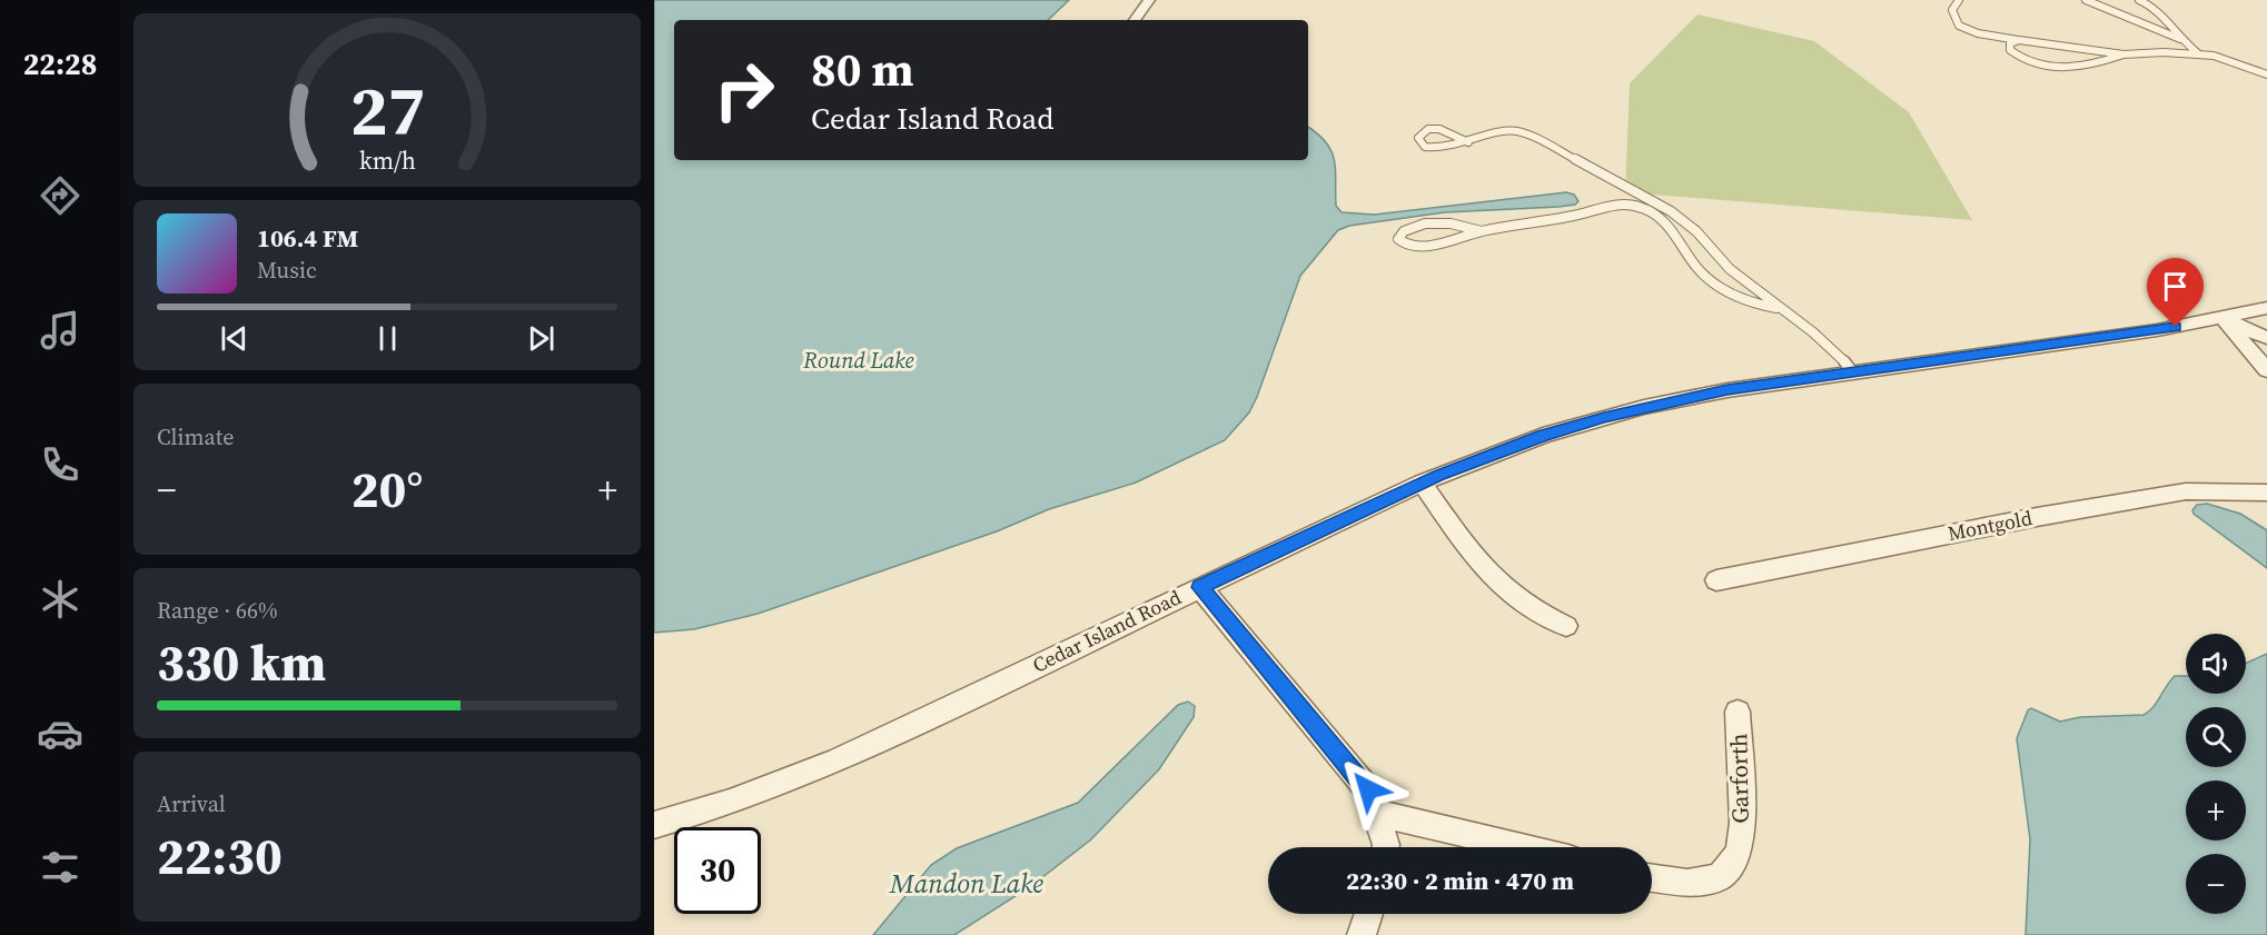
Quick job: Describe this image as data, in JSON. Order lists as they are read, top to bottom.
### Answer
{
  "streets": {
    "street": ["Montgold", "Cedar Island Road", "Garforth"]
  },
  "water": ["Round Lake", "Mandon Lake"],
  "page": {
    "tabs": "22:28",
    "turn": ["80 m", "Cedar Island Road"],
    "song": ["106.4 FM", "Music"],
    "tile": [
      "Climate",
      ["Range · 66%", "330 km"],
      ["Arrival", "22:30"]
    ],
    "heat": ["−", "20°", "+"],
    "map_buttons": ["+", "−"],
    "limit": "30",
    "trip": "22:30 · 2 min · 470 m",
    "gauge": ["27", "km/h"]
  }
}
